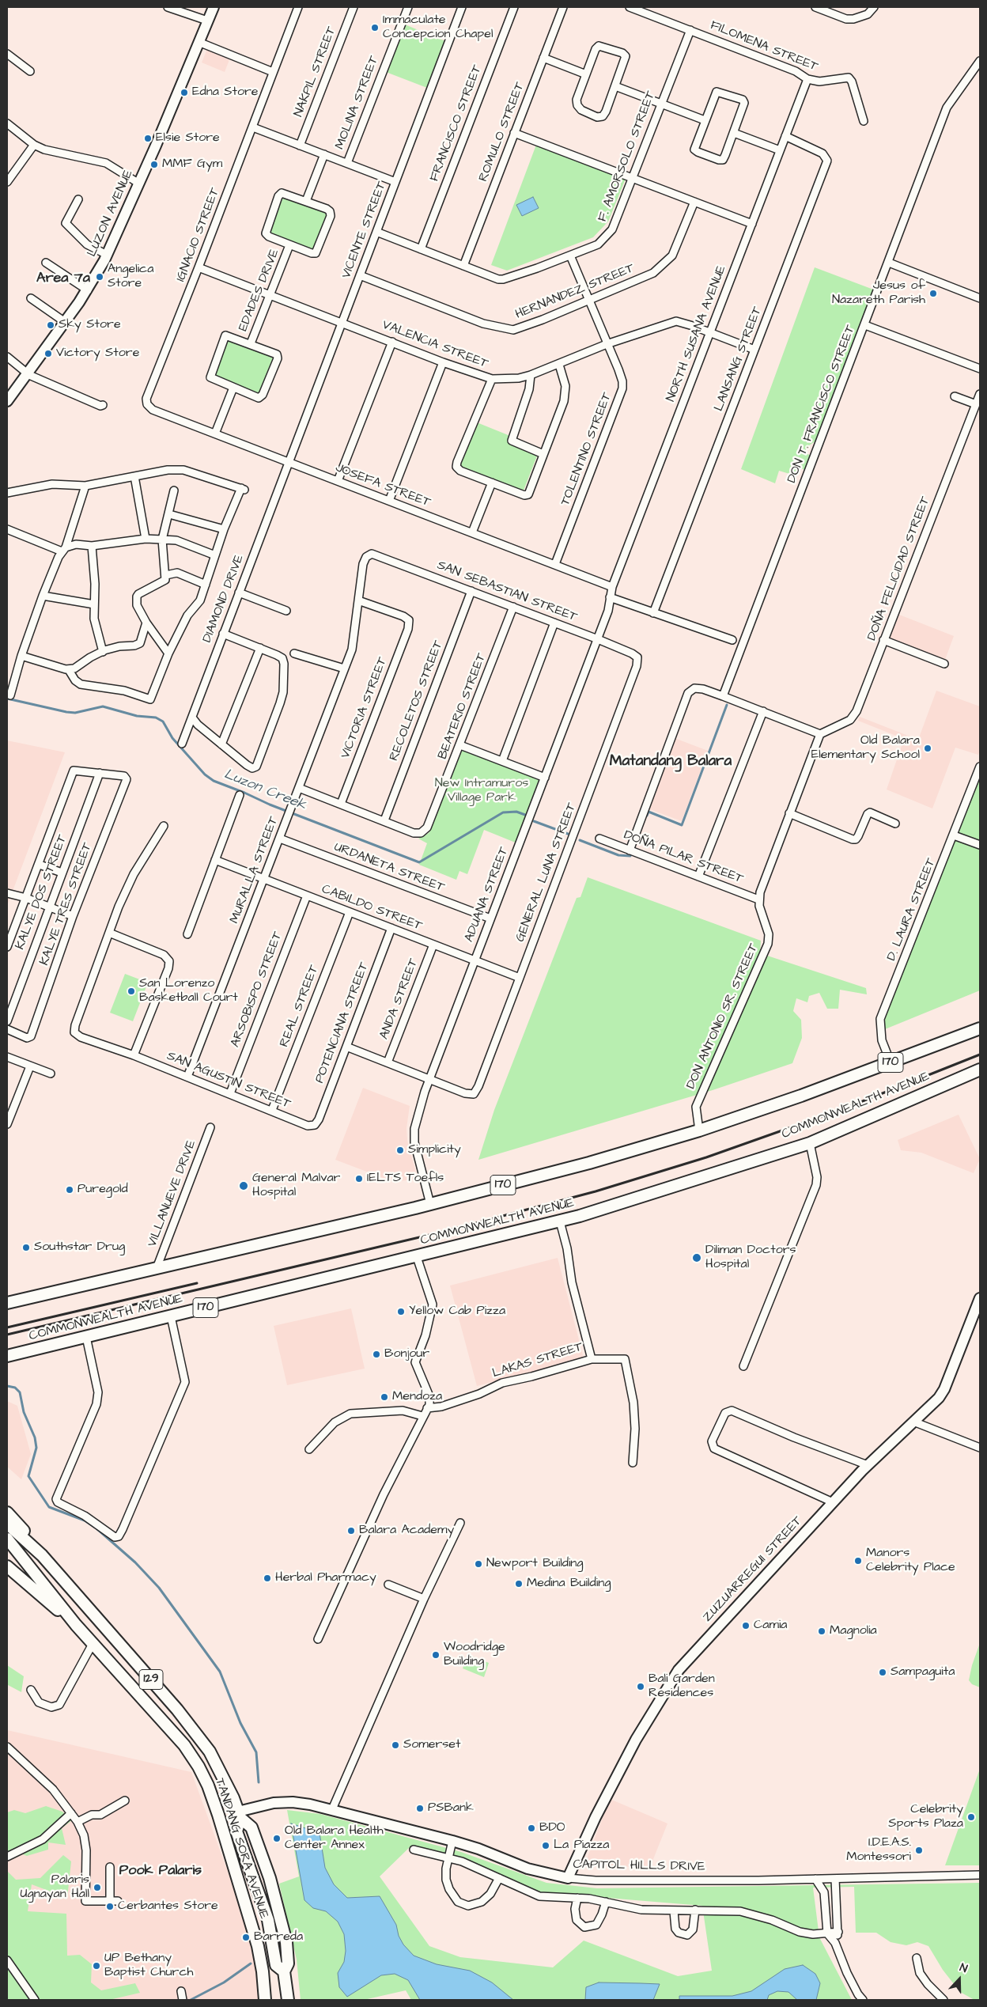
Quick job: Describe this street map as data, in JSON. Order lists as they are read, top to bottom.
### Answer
{
  "streets": {
    "main road": [
      "170",
      "COMMONWEALTH AVENUE",
      "129",
      "TANDANG SORA AVENUE"
    ],
    "street": [
      "FILOMENA STREET",
      "NAKPIL STREET",
      "MOLINA STREET",
      "FRANCISCO STREET",
      "ROMULO STREET",
      "F. AMORSOLO STREET",
      "LUZON AVENUE",
      "VICENTE STREET",
      "IGNACIO STREET",
      "EDADES DRIVE",
      "HERNANDEZ STREET",
      "NORTH SUSANA AVENUE",
      "VALENCIA STREET",
      "LANSANG STREET",
      "DON T. FRANCISCO STREET",
      "TOLENTINO STREET",
      "JOSEFA STREET",
      "DOÑA FELICIDAD STREET",
      "SAN SEBASTIAN STREET",
      "DIAMOND DRIVE",
      "RECOLETOS STREET",
      "BEATERIO STREET",
      "VICTORIA STREET",
      "DOÑA PILAR STREET",
      "URDANETA STREET",
      "MURALLA STREET",
      "GENERAL LUNA STREET",
      "KALYE DOS STREET",
      "ADUANA STREET",
      "KALYE TRES STREET",
      "CABILDO STREET",
      "D. LAURA STREET",
      "ARSOBISPO STREET",
      "ANDA STREET",
      "REAL STREET",
      "DON ANTONIO SR. STREET",
      "POTENCIANA STREET",
      "SAN AGUSTIN STREET",
      "VILLANUEVE DRIVE",
      "LAKAS STREET",
      "ZUZUARREGUI STREET",
      "CAPITOL HILLS DRIVE"
    ]
  },
  "crossings": [
    ["FILOMENA STREET", "F. AMORSOLO STREET"],
    ["FILOMENA STREET", "NORTH SUSANA AVENUE"],
    ["FRANCISCO STREET", "F. AMORSOLO STREET"],
    ["ROMULO STREET", "F. AMORSOLO STREET"],
    ["F. AMORSOLO STREET", "VICENTE STREET"],
    ["F. AMORSOLO STREET", "TOLENTINO STREET"],
    ["VICENTE STREET", "HERNANDEZ STREET"],
    ["VICENTE STREET", "VALENCIA STREET"],
    ["VICENTE STREET", "JOSEFA STREET"],
    ["VICENTE STREET", "DIAMOND DRIVE"],
    ["IGNACIO STREET", "VALENCIA STREET"],
    ["IGNACIO STREET", "JOSEFA STREET"],
    ["EDADES DRIVE", "VALENCIA STREET"],
    ["HERNANDEZ STREET", "TOLENTINO STREET"],
    ["NORTH SUSANA AVENUE", "VALENCIA STREET"],
    ["NORTH SUSANA AVENUE", "LANSANG STREET"],
    ["NORTH SUSANA AVENUE", "JOSEFA STREET"],
    ["NORTH SUSANA AVENUE", "ADUANA STREET"],
    ["VALENCIA STREET", "LANSANG STREET"],
    ["VALENCIA STREET", "TOLENTINO STREET"],
    ["TOLENTINO STREET", "JOSEFA STREET"],
    ["JOSEFA STREET", "DIAMOND DRIVE"],
    ["SAN SEBASTIAN STREET", "RECOLETOS STREET"],
    ["SAN SEBASTIAN STREET", "BEATERIO STREET"],
    ["SAN SEBASTIAN STREET", "MURALLA STREET"],
    ["SAN SEBASTIAN STREET", "GENERAL LUNA STREET"],
    ["SAN SEBASTIAN STREET", "ADUANA STREET"],
    ["RECOLETOS STREET", "BEATERIO STREET"],
    ["VICTORIA STREET", "MURALLA STREET"],
    ["DOÑA PILAR STREET", "DON ANTONIO SR. STREET"],
    ["URDANETA STREET", "MURALLA STREET"],
    ["URDANETA STREET", "ADUANA STREET"],
    ["MURALLA STREET", "CABILDO STREET"],
    ["MURALLA STREET", "SAN AGUSTIN STREET"],
    ["GENERAL LUNA STREET", "ADUANA STREET"],
    ["GENERAL LUNA STREET", "CABILDO STREET"],
    ["KALYE DOS STREET", "KALYE TRES STREET"],
    ["ADUANA STREET", "CABILDO STREET"],
    ["ADUANA STREET", "COMMONWEALTH AVENUE"],
    ["CABILDO STREET", "ARSOBISPO STREET"],
    ["CABILDO STREET", "ANDA STREET"],
    ["CABILDO STREET", "REAL STREET"],
    ["CABILDO STREET", "POTENCIANA STREET"],
    ["D. LAURA STREET", "COMMONWEALTH AVENUE"],
    ["ARSOBISPO STREET", "SAN AGUSTIN STREET"],
    ["REAL STREET", "SAN AGUSTIN STREET"],
    ["DON ANTONIO SR. STREET", "COMMONWEALTH AVENUE"],
    ["POTENCIANA STREET", "SAN AGUSTIN STREET"],
    ["COMMONWEALTH AVENUE", "VILLANUEVE DRIVE"],
    ["COMMONWEALTH AVENUE", "LAKAS STREET"],
    ["ZUZUARREGUI STREET", "CAPITOL HILLS DRIVE"],
    ["TANDANG SORA AVENUE", "CAPITOL HILLS DRIVE"]
  ],
  "districts": ["Area 7a", "Matandang Balara", "Pook Palaris"],
  "water": ["Luzon Creek"],
  "parks": ["New Intramuros Village Park"],
  "places": [
    "Immaculate Concepcion Chapel",
    "Edna Store",
    "Elsie Store",
    "MMF Gym",
    "Angelica Store",
    "Jesus of Nazareth Parish",
    "Sky Store",
    "Victory Store",
    "Old Balara Elementary School",
    "San Lorenzo Basketball Court",
    "Simplicity",
    "IELTS Toefls",
    "General Malvar Hospital",
    "Puregold",
    "Southstar Drug",
    "Diliman Doctors Hospital",
    "Yellow Cab Pizza",
    "Bonjour",
    "Mendoza",
    "Balara Academy",
    "Manors Celebrity Place",
    "Newport Building",
    "Herbal Pharmacy",
    "Medina Building",
    "Camia",
    "Magnolia",
    "Woodridge Building",
    "Sampaguita",
    "Bali Garden Residences",
    "Somerset",
    "PSBank",
    "Celebrity Sports Plaza",
    "BDO",
    "Old Balara Health Center Annex",
    "La Piazza",
    "I.D.E.A.S. Montessori",
    "Palaris Ugnayan Hall",
    "Cerbantes Store",
    "Barreda",
    "UP Bethany Baptist Church"
  ],
  "north": "top"
}
